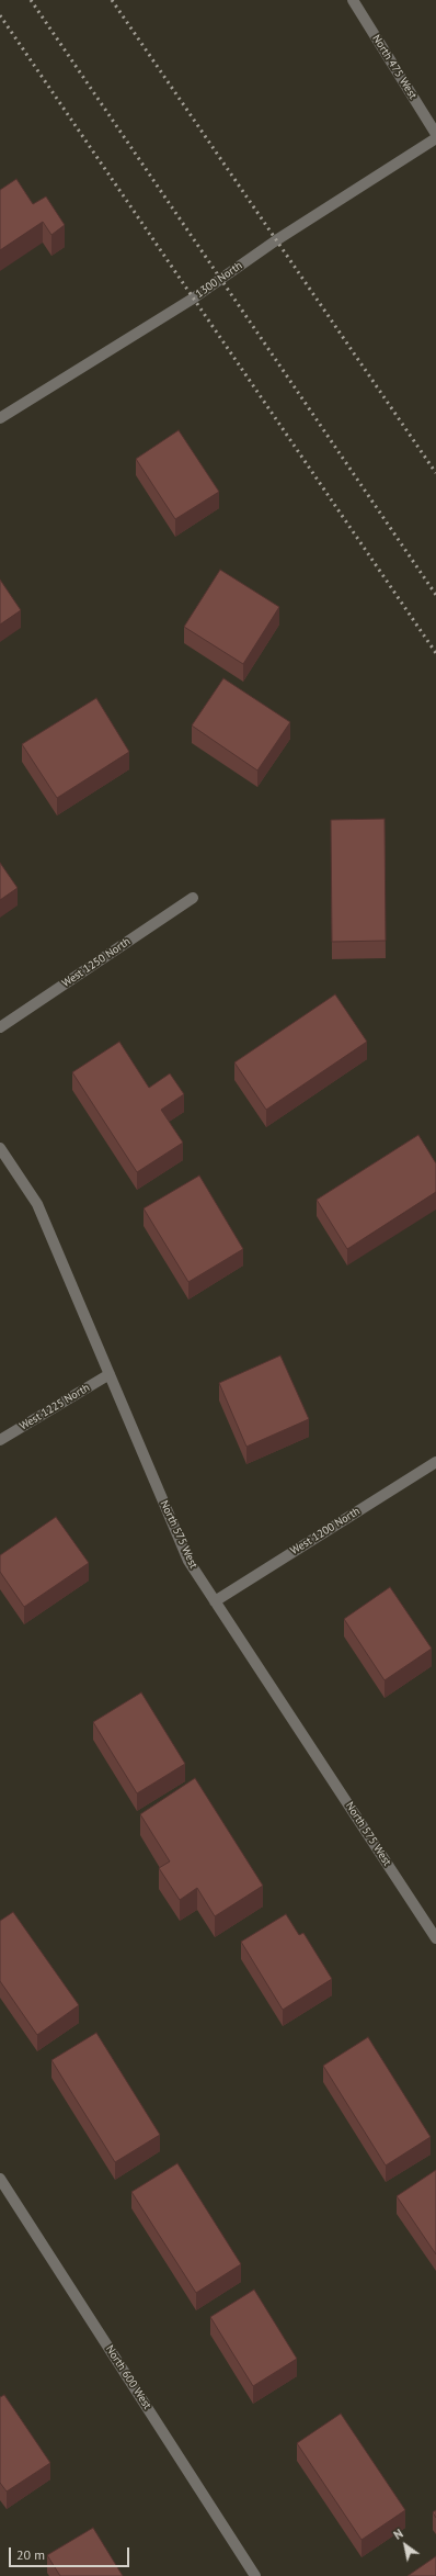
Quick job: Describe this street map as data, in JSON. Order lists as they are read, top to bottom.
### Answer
{
  "streets": {
    "street": [
      "North 475 West",
      "1300 North",
      "West 1250 North",
      "West 1225 North",
      "West 1200 North",
      "North 575 West",
      "North 600 West"
    ]
  },
  "crossings": [
    ["West 1225 North", "North 575 West"],
    ["West 1200 North", "North 575 West"]
  ],
  "scale_bar": "20 m",
  "north": "top left"
}
